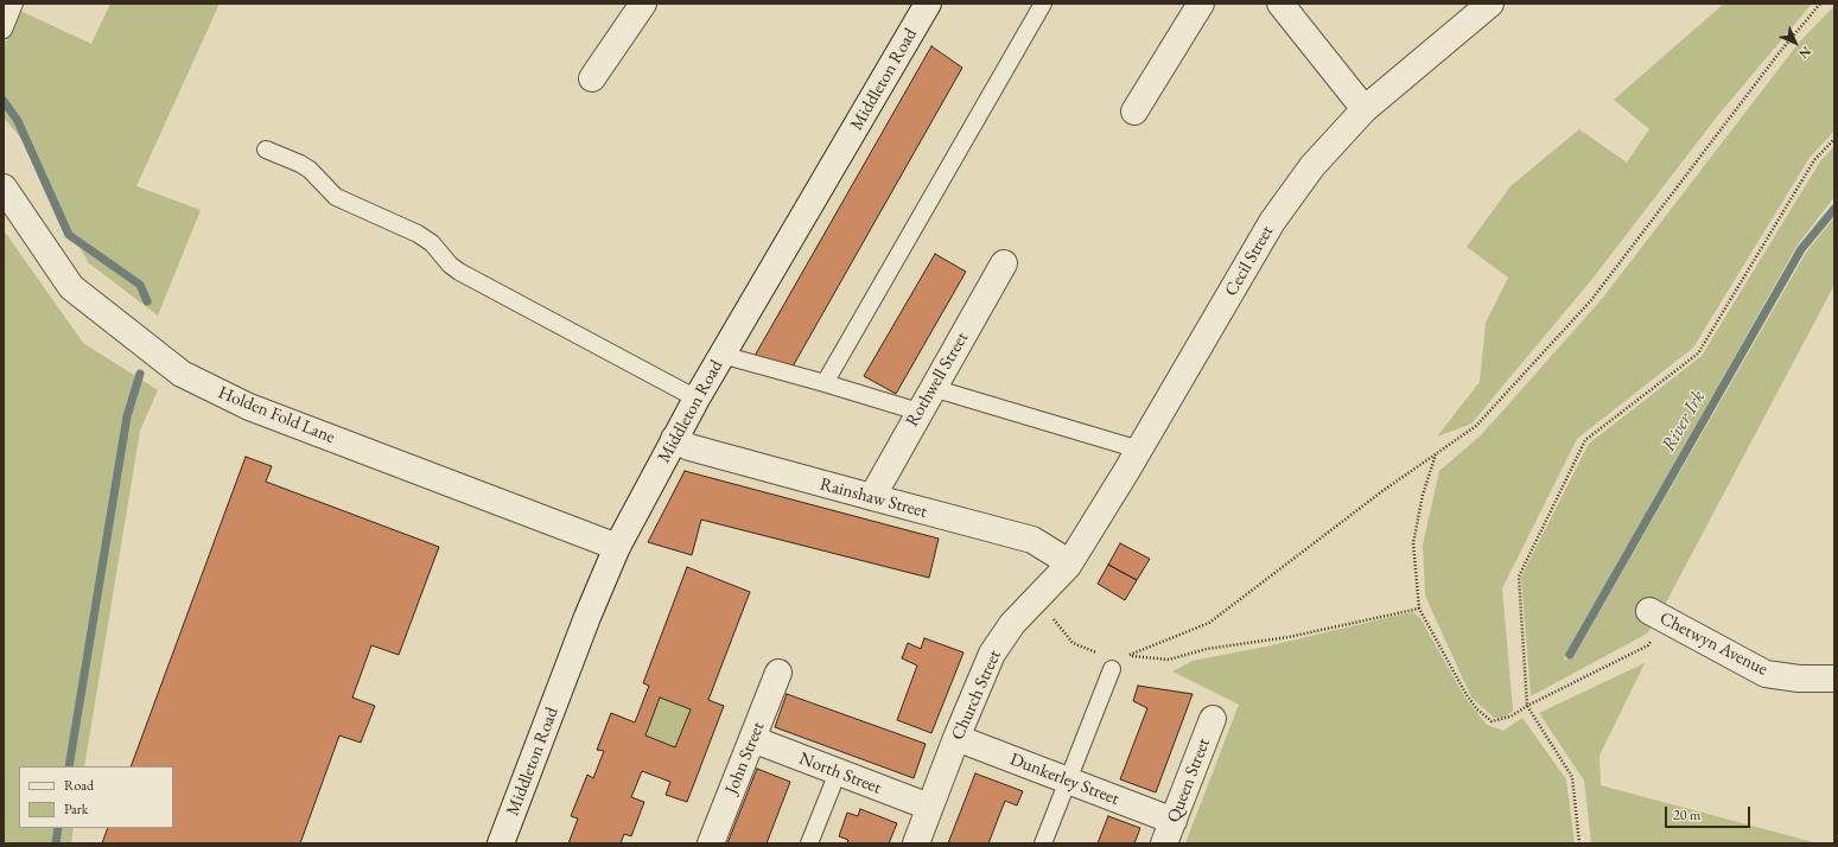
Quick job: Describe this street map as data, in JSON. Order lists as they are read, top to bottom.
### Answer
{
  "streets": {
    "street": [
      "Middleton Road",
      "Cecil Street",
      "Rothwell Street",
      "Holden Fold Lane",
      "Rainshaw Street",
      "Chetwyn Avenue",
      "Church Street",
      "John Street",
      "North Street",
      "Dunkerley Street",
      "Queen Street"
    ]
  },
  "crossings": [
    ["Middleton Road", "Holden Fold Lane"],
    ["Middleton Road", "Rainshaw Street"],
    ["Cecil Street", "Rainshaw Street"],
    ["Cecil Street", "Church Street"],
    ["Rothwell Street", "Rainshaw Street"],
    ["Rainshaw Street", "Church Street"],
    ["Church Street", "North Street"],
    ["Church Street", "Dunkerley Street"],
    ["John Street", "North Street"],
    ["Dunkerley Street", "Queen Street"]
  ],
  "water": ["River Irk"],
  "legend": ["Road", "Park"],
  "scale_bar": "20 m",
  "north": "bottom right"
}
